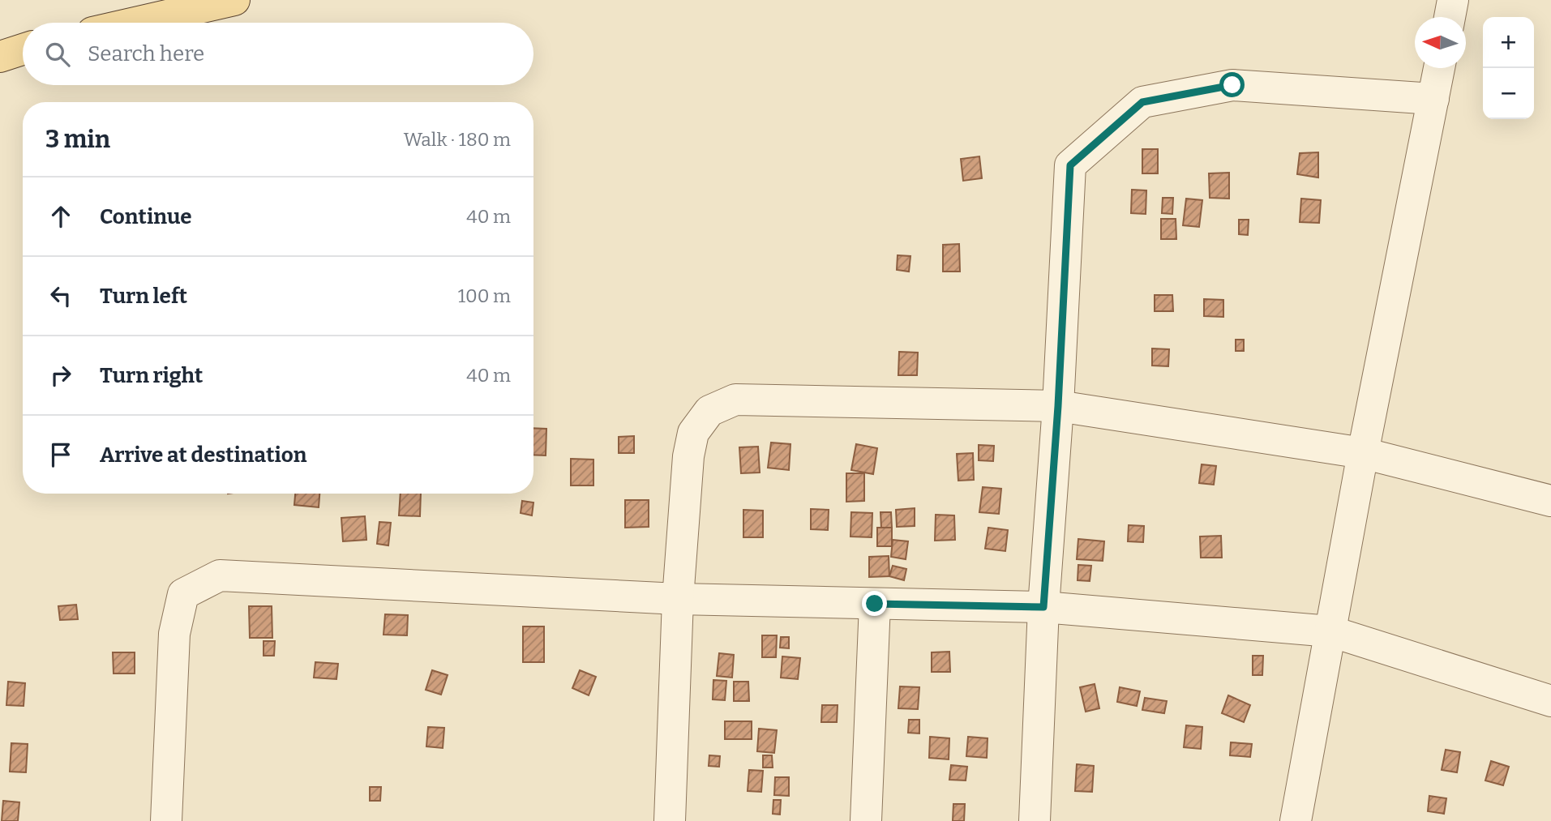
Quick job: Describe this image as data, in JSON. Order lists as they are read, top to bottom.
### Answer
{
  "north": "left",
  "page": {
    "map_buttons": ["+", "−"],
    "search": "Search here",
    "heading": ["3 min", "Walk · 180 m"],
    "list": [
      ["Continue", "40 m"],
      ["Turn left", "100 m"],
      ["Turn right", "40 m"],
      "Arrive at destination"
    ]
  }
}
